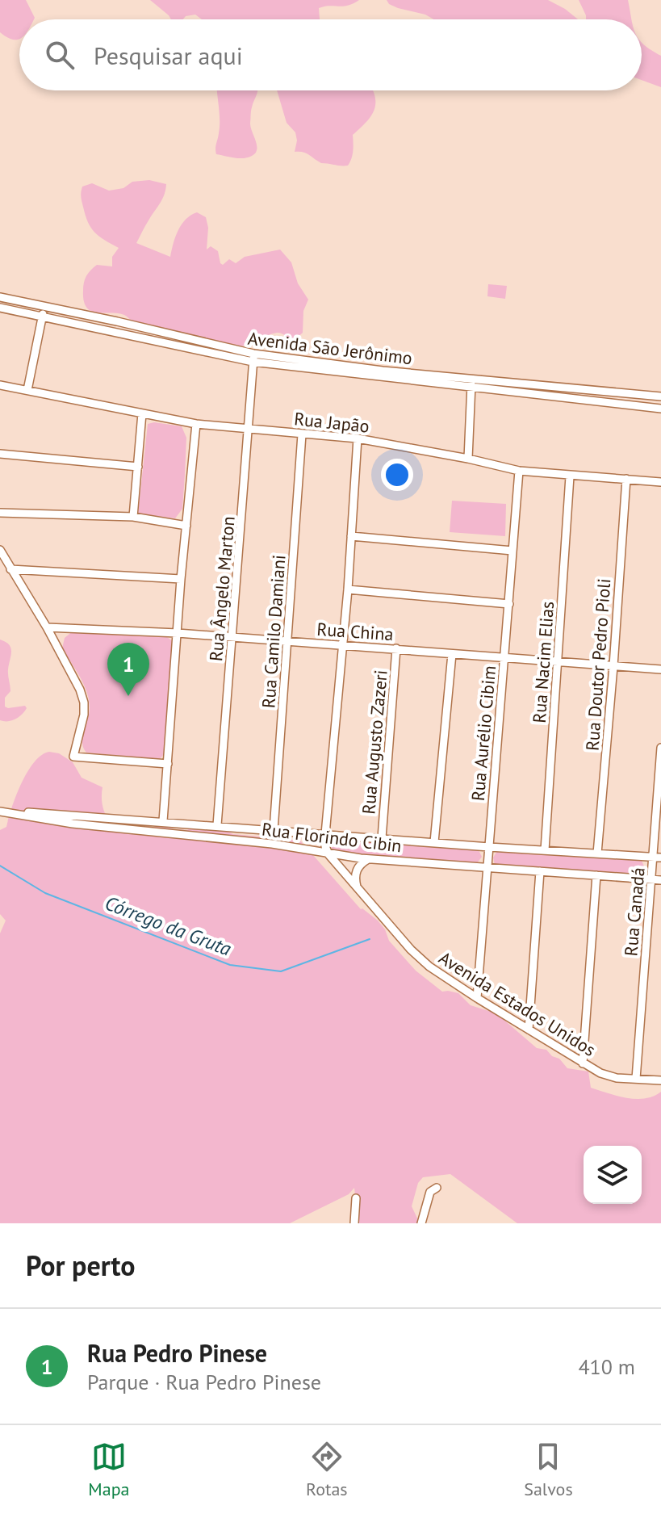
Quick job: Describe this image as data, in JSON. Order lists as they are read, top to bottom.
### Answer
{
  "streets": {
    "street": [
      "Avenida São Jerônimo",
      "Rua Japão",
      "Rua Ângelo Marton",
      "Rua Camilo Damiani",
      "Rua China",
      "Rua Nacim Elias",
      "Rua Doutor Pedro Pioli",
      "Rua Aurélio Cibim",
      "Rua Augusto Zazeri",
      "Rua Florindo Cibin",
      "Rua Canadá",
      "Avenida Estados Unidos"
    ]
  },
  "crossings": [
    ["Avenida São Jerônimo", "Rua Ângelo Marton"],
    ["Rua Japão", "Rua Ângelo Marton"],
    ["Rua Japão", "Rua Camilo Damiani"],
    ["Rua Japão", "Rua Nacim Elias"],
    ["Rua Japão", "Rua Doutor Pedro Pioli"],
    ["Rua Japão", "Rua Aurélio Cibim"],
    ["Rua Ângelo Marton", "Rua China"],
    ["Rua Ângelo Marton", "Rua Florindo Cibin"],
    ["Rua Camilo Damiani", "Rua China"],
    ["Rua Camilo Damiani", "Rua Florindo Cibin"],
    ["Rua China", "Rua Nacim Elias"],
    ["Rua China", "Rua Doutor Pedro Pioli"],
    ["Rua China", "Rua Aurélio Cibim"],
    ["Rua China", "Rua Augusto Zazeri"],
    ["Rua Nacim Elias", "Rua Florindo Cibin"],
    ["Rua Doutor Pedro Pioli", "Rua Florindo Cibin"],
    ["Rua Aurélio Cibim", "Rua Florindo Cibin"],
    ["Rua Aurélio Cibim", "Avenida Estados Unidos"],
    ["Rua Augusto Zazeri", "Rua Florindo Cibin"],
    ["Rua Florindo Cibin", "Rua Canadá"],
    ["Rua Florindo Cibin", "Avenida Estados Unidos"],
    ["Rua Canadá", "Avenida Estados Unidos"]
  ],
  "water": ["Córrego da Gruta"],
  "page": {
    "search": "Pesquisar aqui",
    "pins": "1",
    "heading": "Por perto",
    "list": [
      {
        "mark": "1",
        "name": "Rua Pedro Pinese",
        "note": "Parque · Rua Pedro Pinese",
        "value": "410 m"
      }
    ],
    "nav": ["Mapa", "Rotas", "Salvos"]
  }
}
